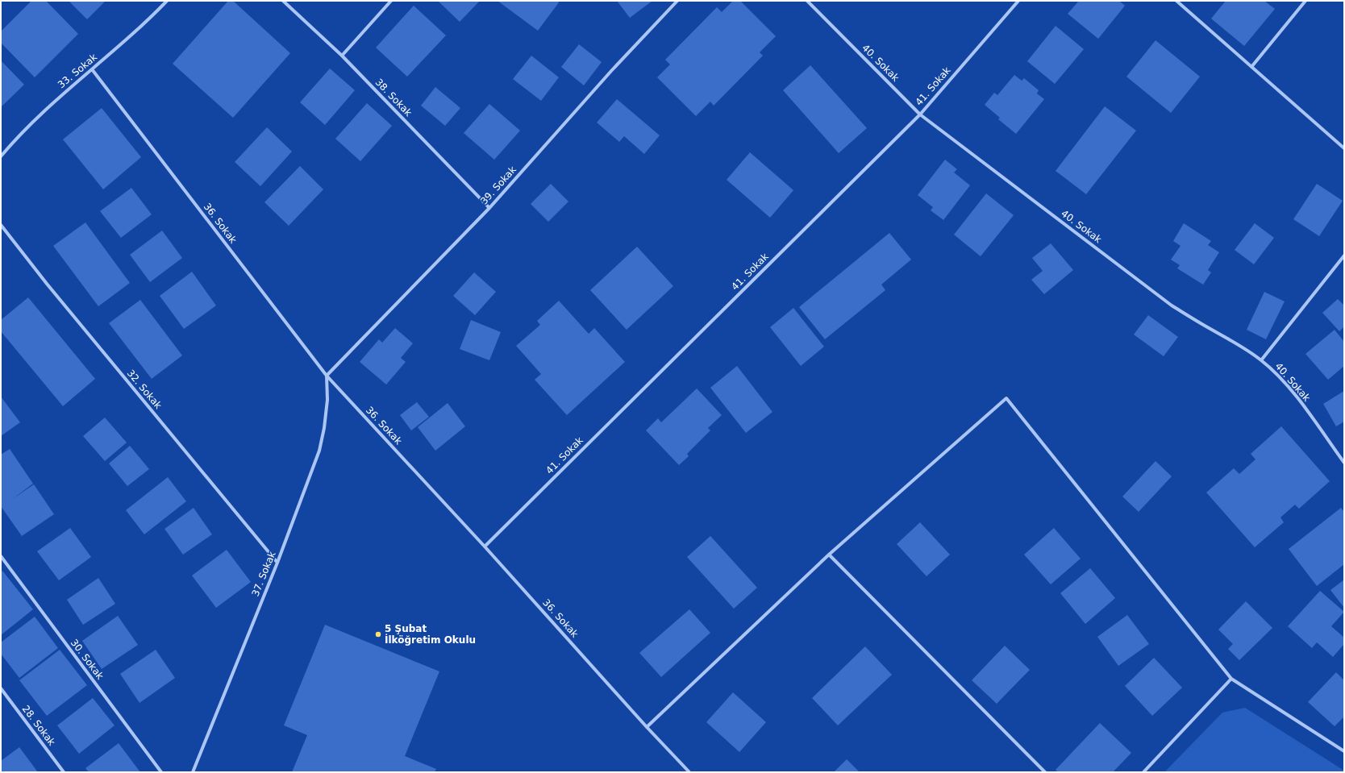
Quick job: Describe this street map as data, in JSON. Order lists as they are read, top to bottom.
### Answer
{
  "streets": {
    "street": [
      "40. Sokak",
      "33. Sokak",
      "41. Sokak",
      "38. Sokak",
      "39. Sokak",
      "36. Sokak",
      "32. Sokak",
      "37. Sokak",
      "30. Sokak",
      "28. Sokak"
    ]
  },
  "crossings": [
    ["40. Sokak", "41. Sokak"],
    ["33. Sokak", "36. Sokak"],
    ["41. Sokak", "36. Sokak"],
    ["38. Sokak", "39. Sokak"],
    ["39. Sokak", "36. Sokak"],
    ["39. Sokak", "37. Sokak"],
    ["36. Sokak", "37. Sokak"],
    ["32. Sokak", "37. Sokak"]
  ],
  "places": ["5 Şubat İlköğretim Okulu"]
}
